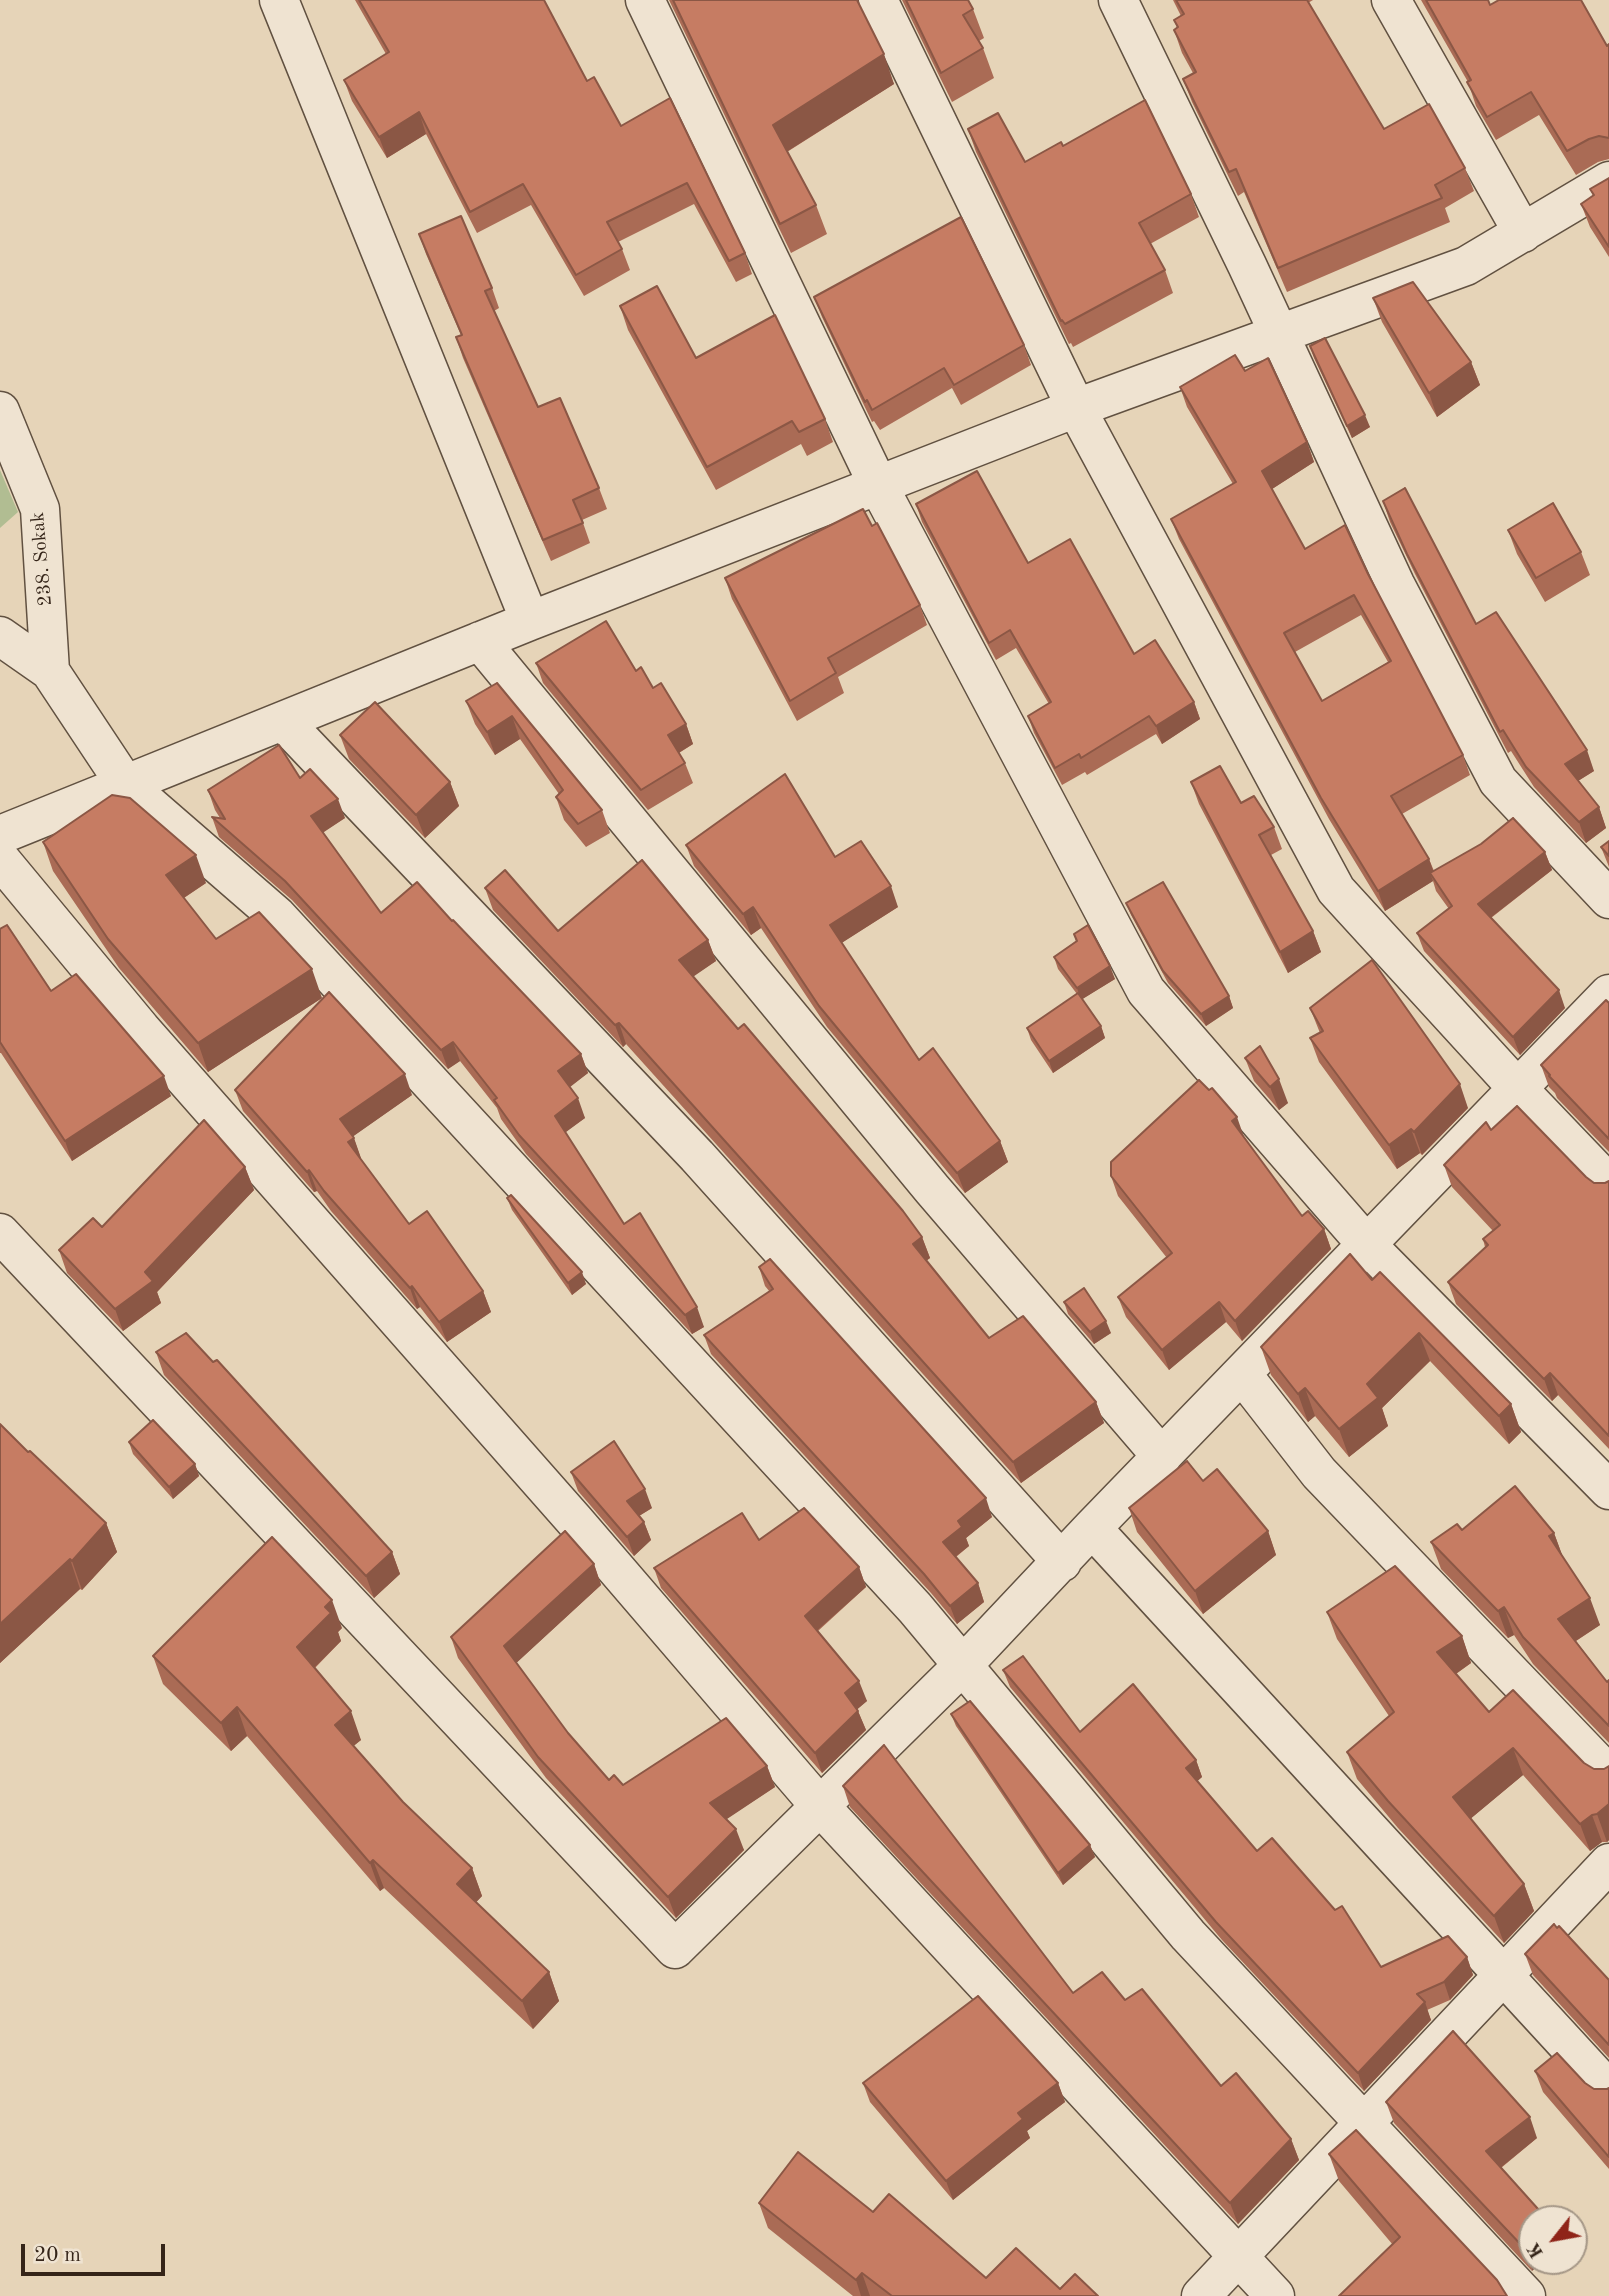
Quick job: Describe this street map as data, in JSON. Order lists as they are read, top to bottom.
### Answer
{
  "streets": {
    "street": ["238. Sokak"]
  },
  "scale_bar": "20 m",
  "north": "bottom left"
}
